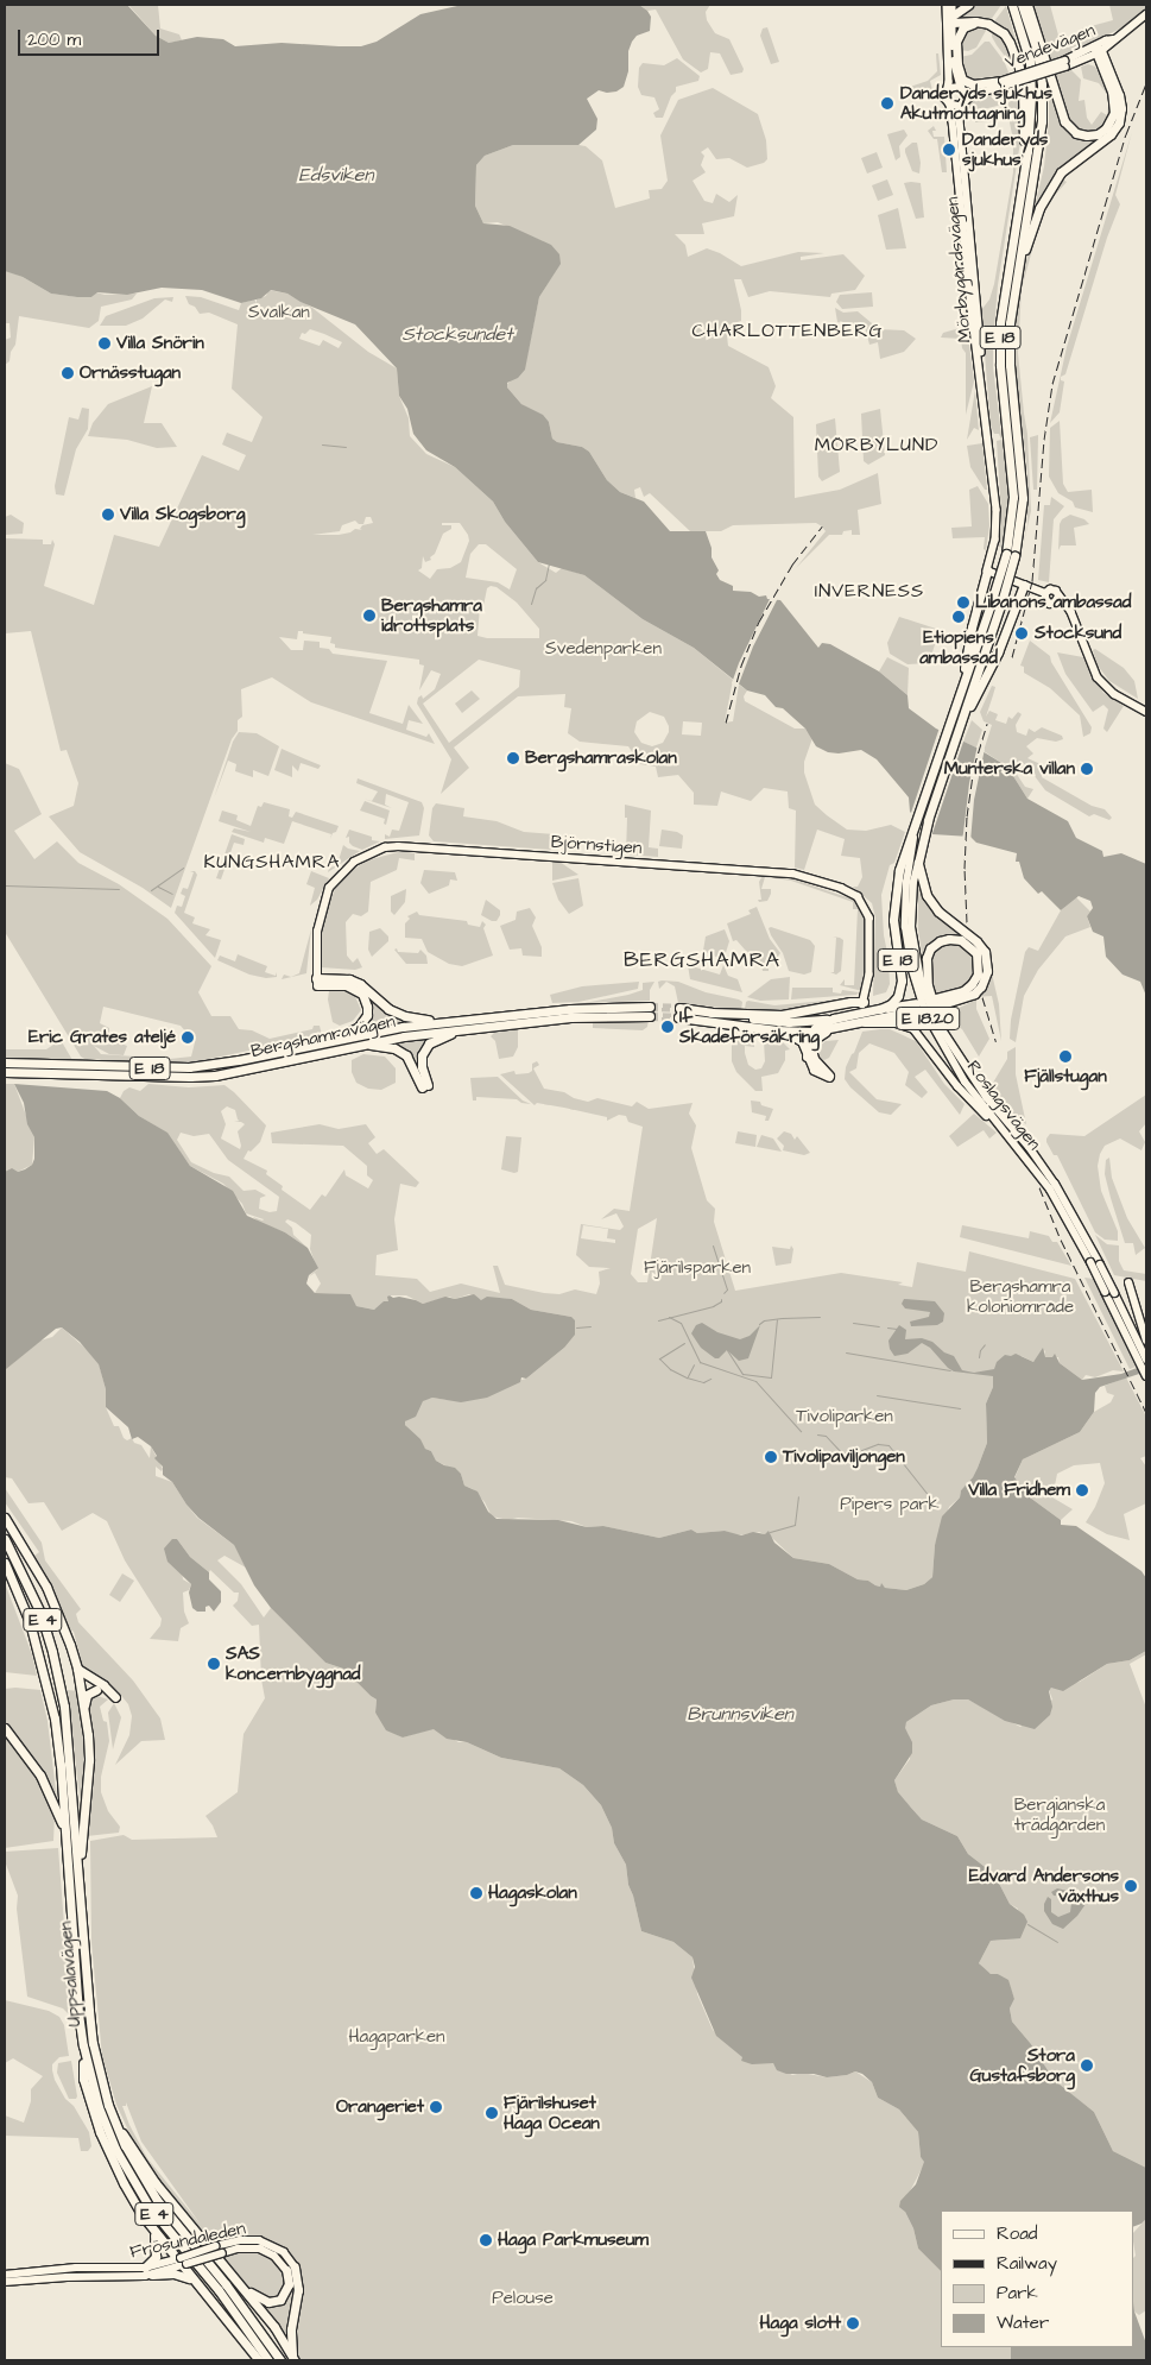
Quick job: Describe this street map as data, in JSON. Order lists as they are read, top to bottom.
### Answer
{
  "streets": {
    "highway": [
      "E 18",
      "Bergshamravägen",
      "E 4",
      "Uppsalavägen"
    ],
    "main road": ["E 18.20", "Roslagsvägen"],
    "street": [
      "Vendevägen",
      "Mörbygårdsvägen",
      "Björnstigen",
      "Frösundaleden"
    ]
  },
  "crossings": [
    ["Vendevägen", "Mörbygårdsvägen"],
    ["E 18", "Roslagsvägen"]
  ],
  "districts": [
    "CHARLOTTENBERG",
    "MÖRBYLUND",
    "INVERNESS",
    "KUNGSHAMRA",
    "BERGSHAMRA"
  ],
  "water": ["Edsviken", "Stocksundet", "Brunnsviken"],
  "parks": [
    "Svalkan",
    "Svedenparken",
    "Fjärilsparken",
    "Bergshamra koloniområde",
    "Tivoliparken",
    "Pipers park",
    "Bergianska trädgården",
    "Hagaparken",
    "Pelouse"
  ],
  "places": [
    "Danderyds sjukhus Akutmottagning",
    "Danderyds sjukhus",
    "Villa Snörin",
    "Ornässtugan",
    "Villa Skogsborg",
    "Libanons ambassad",
    "Bergshamra idrottsplats",
    "Etiopiens ambassad",
    "Stocksund",
    "Bergshamraskolan",
    "Munterska villan",
    "If Skadeförsäkring",
    "Eric Grates ateljé",
    "Fjällstugan",
    "Tivolipaviljongen",
    "Villa Fridhem",
    "SAS koncernbyggnad",
    "Edvard Andersons växthus",
    "Hagaskolan",
    "Stora Gustafsborg",
    "Orangeriet",
    "Fjärilshuset Haga Ocean",
    "Haga Parkmuseum",
    "Haga slott"
  ],
  "legend": [
    "Road",
    "Railway",
    "Park",
    "Water"
  ],
  "scale_bar": "200 m"
}
